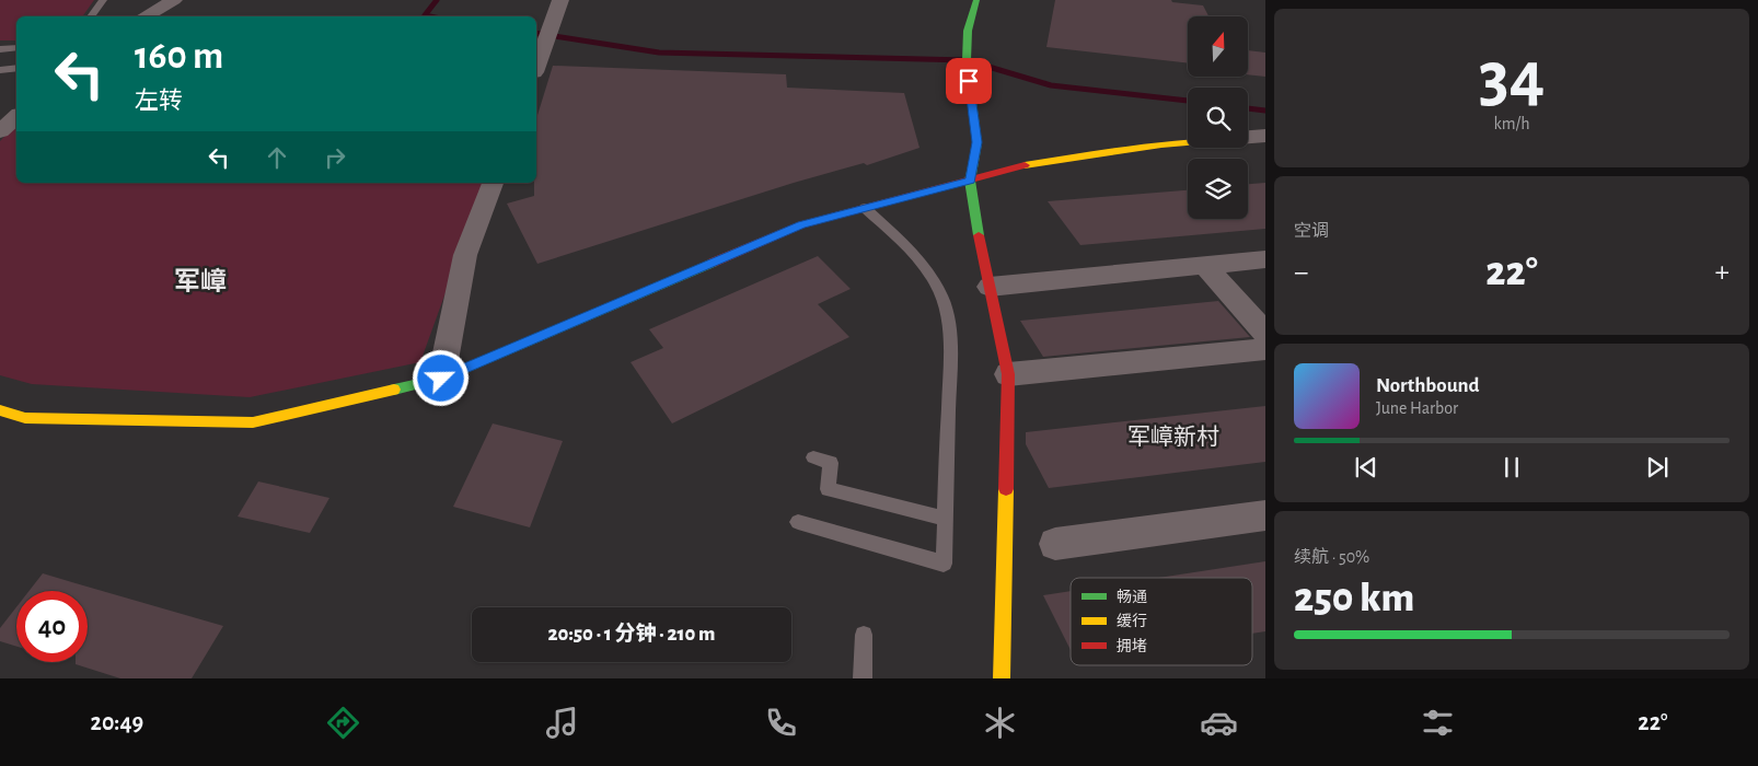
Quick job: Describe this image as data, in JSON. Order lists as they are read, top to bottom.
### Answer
{
  "districts": ["军嶂", "军嶂新村"],
  "legend": ["畅通", "缓行", "拥堵"],
  "north": "top",
  "page": {
    "tile": [
      ["34", "km/h"],
      "空调",
      ["续航 · 50%", "250 km"]
    ],
    "turn": ["160 m", "左转"],
    "heat": ["−", "22°", "+"],
    "song": ["Northbound", "June Harbor"],
    "limit": "40",
    "trip": "20:50 · 1 分钟 · 210 m",
    "tabs": ["20:49", "22°"]
  }
}
